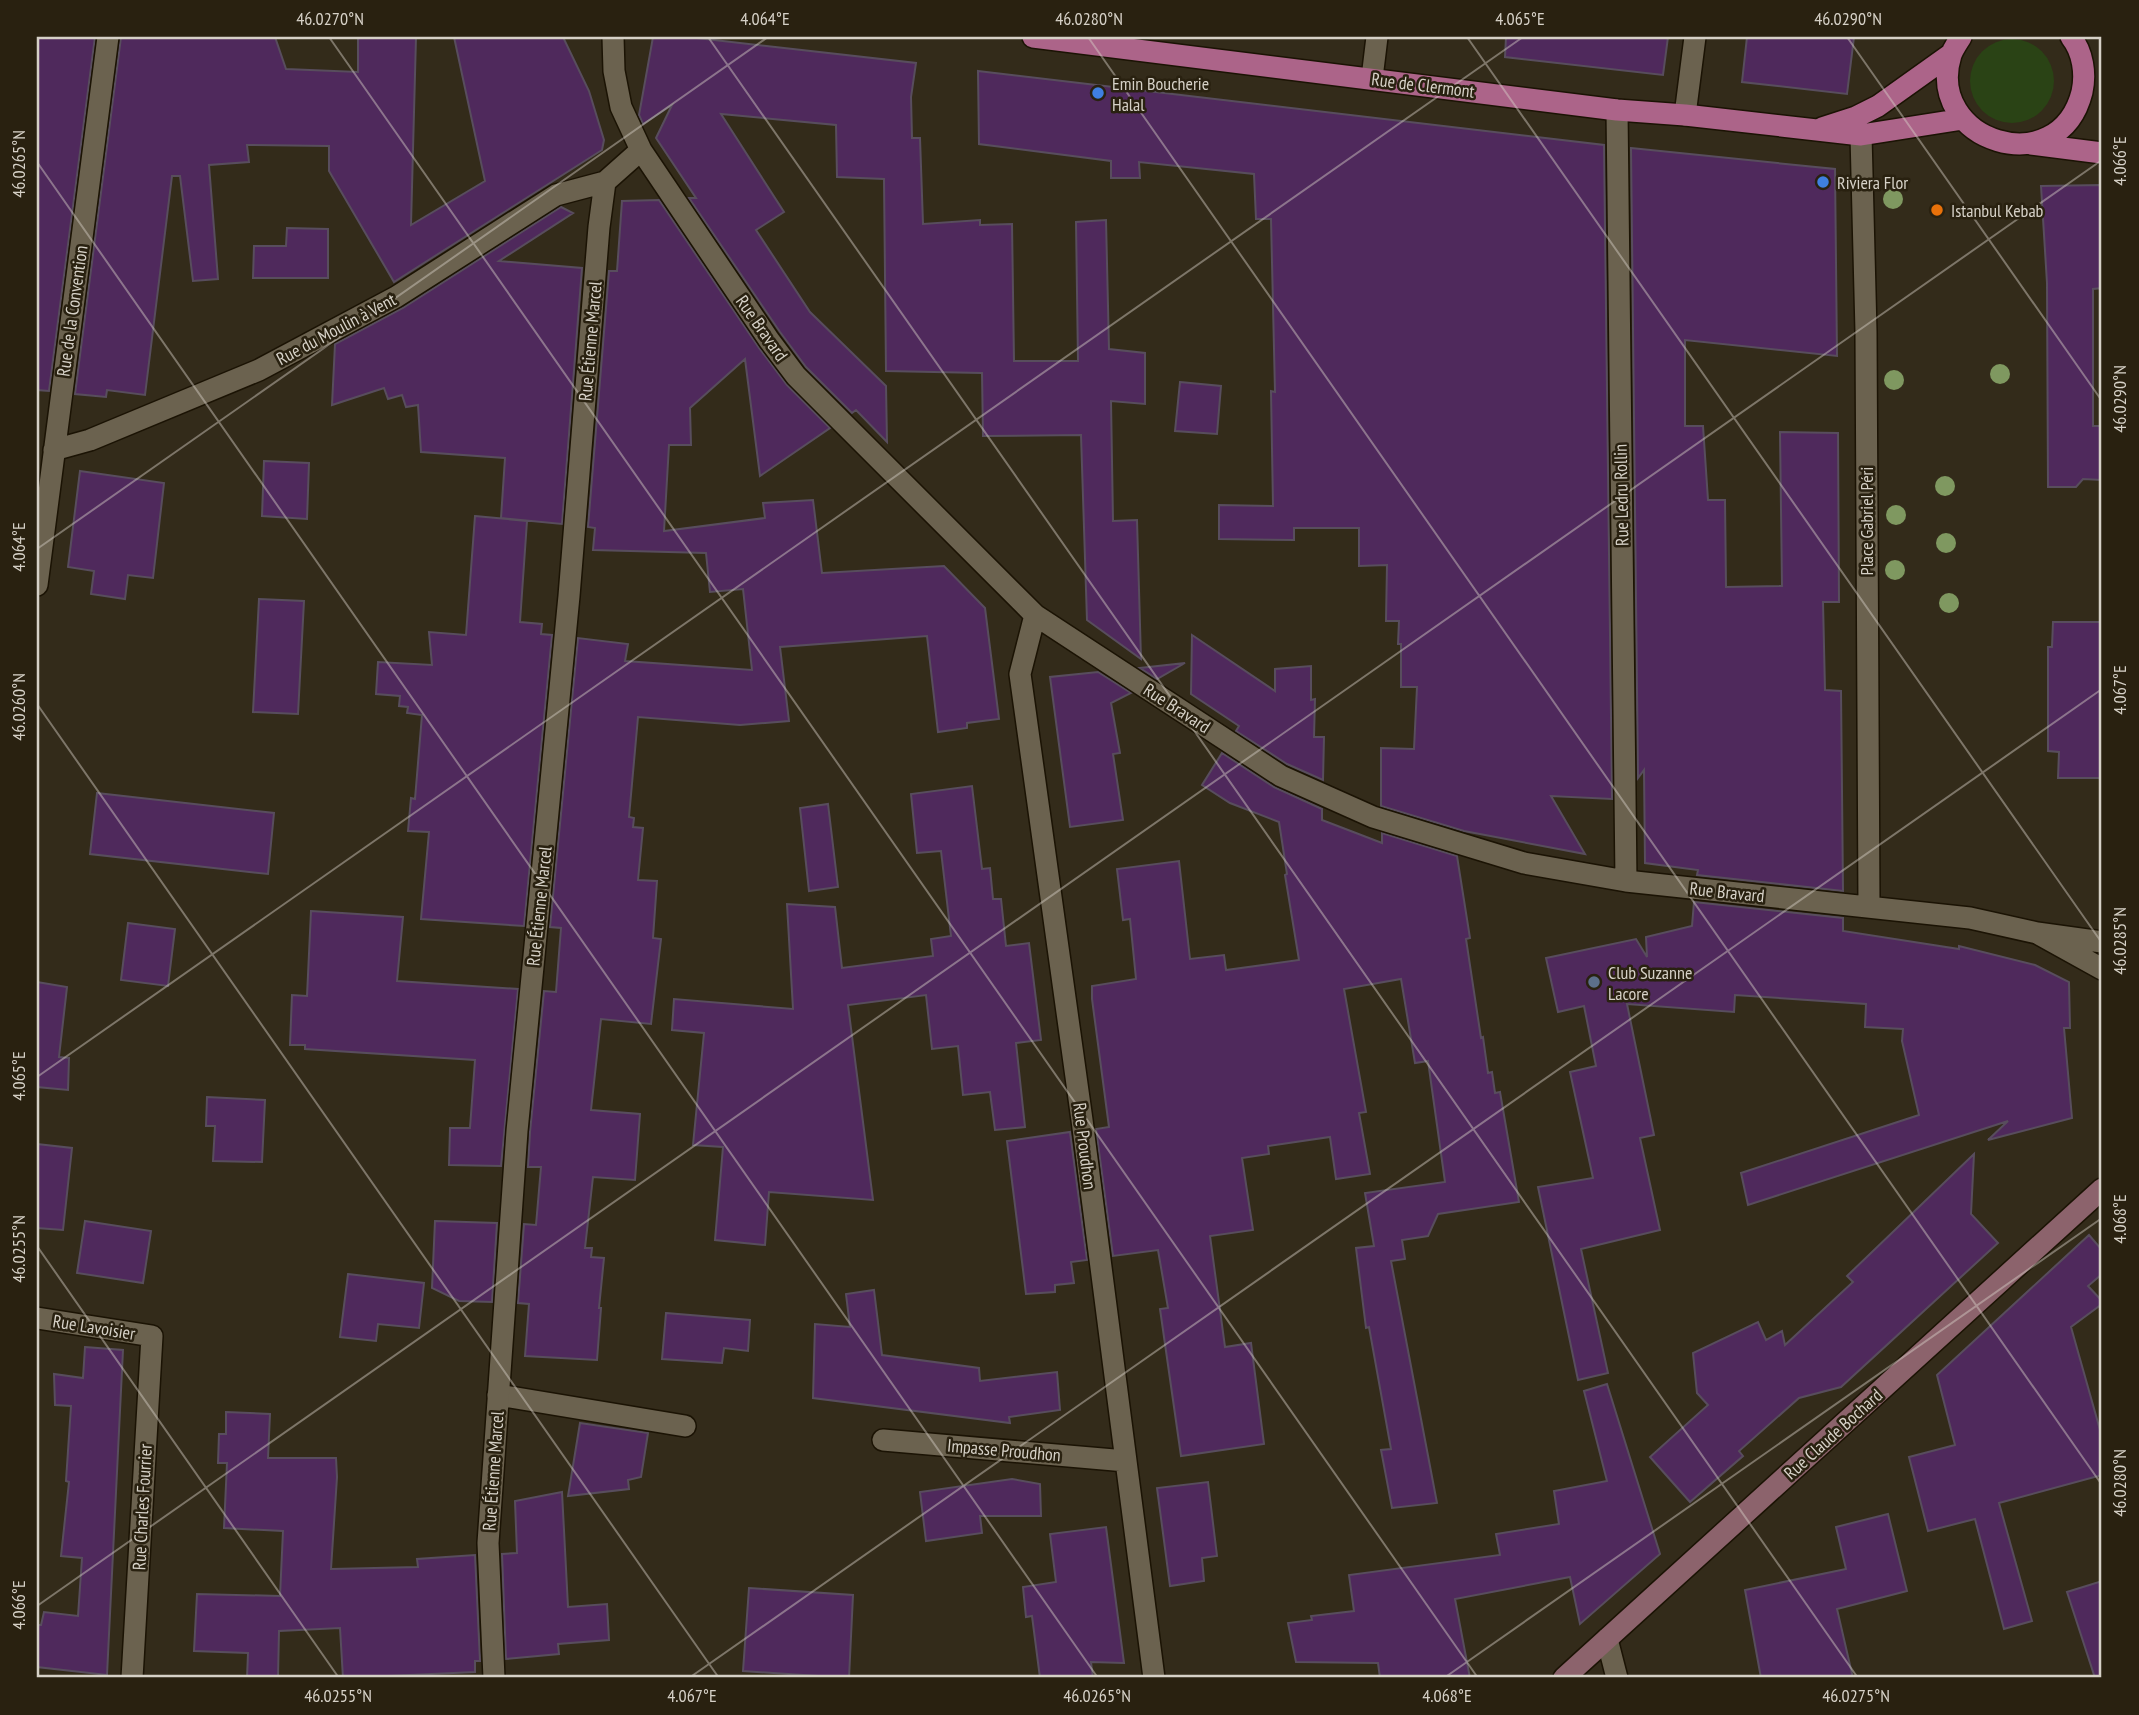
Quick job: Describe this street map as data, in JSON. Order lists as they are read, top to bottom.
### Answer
{
  "streets": {
    "main road": ["Rue de Clermont", "Rue Claude Bochard"],
    "street": [
      "Rue de la Convention",
      "Rue Bravard",
      "Rue du Moulin à Vent",
      "Rue Étienne Marcel",
      "Rue Ledru Rollin",
      "Place Gabriel Péri",
      "Rue Proudhon",
      "Rue Lavoisier",
      "Impasse Proudhon",
      "Rue Charles Fourrier"
    ]
  },
  "crossings": [
    ["Rue de Clermont", "Rue Ledru Rollin"],
    ["Rue de Clermont", "Place Gabriel Péri"],
    ["Rue de la Convention", "Rue du Moulin à Vent"],
    ["Rue Bravard", "Rue Ledru Rollin"],
    ["Rue Bravard", "Place Gabriel Péri"],
    ["Rue Bravard", "Rue Proudhon"],
    ["Rue du Moulin à Vent", "Rue Étienne Marcel"],
    ["Rue Proudhon", "Impasse Proudhon"],
    ["Rue Lavoisier", "Rue Charles Fourrier"]
  ],
  "places": [
    "Emin Boucherie Halal",
    "Riviera Flor",
    "Istanbul Kebab",
    "Club Suzanne Lacore"
  ],
  "coordinates": [
    "46.0270°N",
    "4.064°E",
    "46.0280°N",
    "4.065°E",
    "46.0290°N",
    "4.066°E",
    "46.0265°N",
    "4.067°E",
    "46.0260°N",
    "46.0285°N",
    "4.068°E",
    "46.0255°N",
    "46.0275°N"
  ]
}
